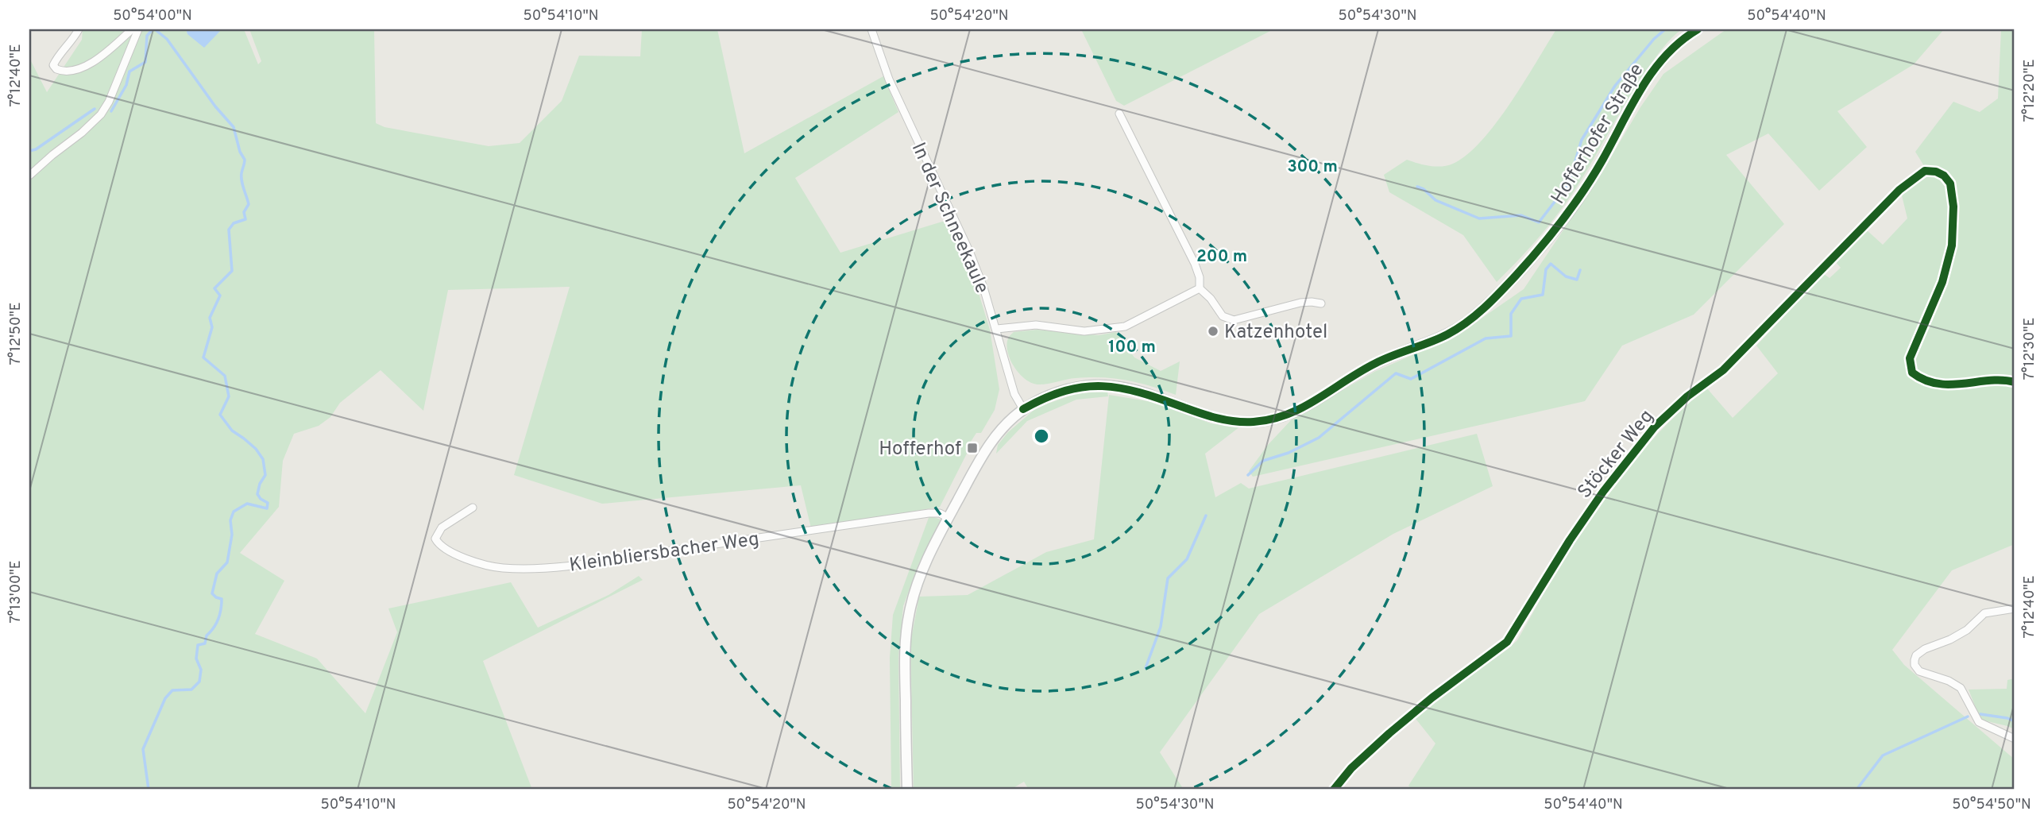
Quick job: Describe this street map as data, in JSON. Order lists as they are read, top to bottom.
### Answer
{
  "streets": {
    "street": [
      "Hofferhofer Straße",
      "In der Schneekaule",
      "Stöcker Weg",
      "Kleinbliersbacher Weg"
    ]
  },
  "crossings": [
    ["Hofferhofer Straße", "In der Schneekaule"],
    ["Hofferhofer Straße", "Kleinbliersbacher Weg"]
  ],
  "places": {
    "other": ["Katzenhotel"],
    "transit": ["Hofferhof"]
  },
  "coordinates": [
    "50°54'00\"N",
    "50°54'10\"N",
    "50°54'20\"N",
    "50°54'30\"N",
    "50°54'40\"N",
    "7°12'40\"E",
    "7°12'20\"E",
    "7°12'50\"E",
    "7°12'30\"E",
    "7°13'00\"E",
    "50°54'50\"N"
  ],
  "rings": ["300 m", "200 m", "100 m"]
}
